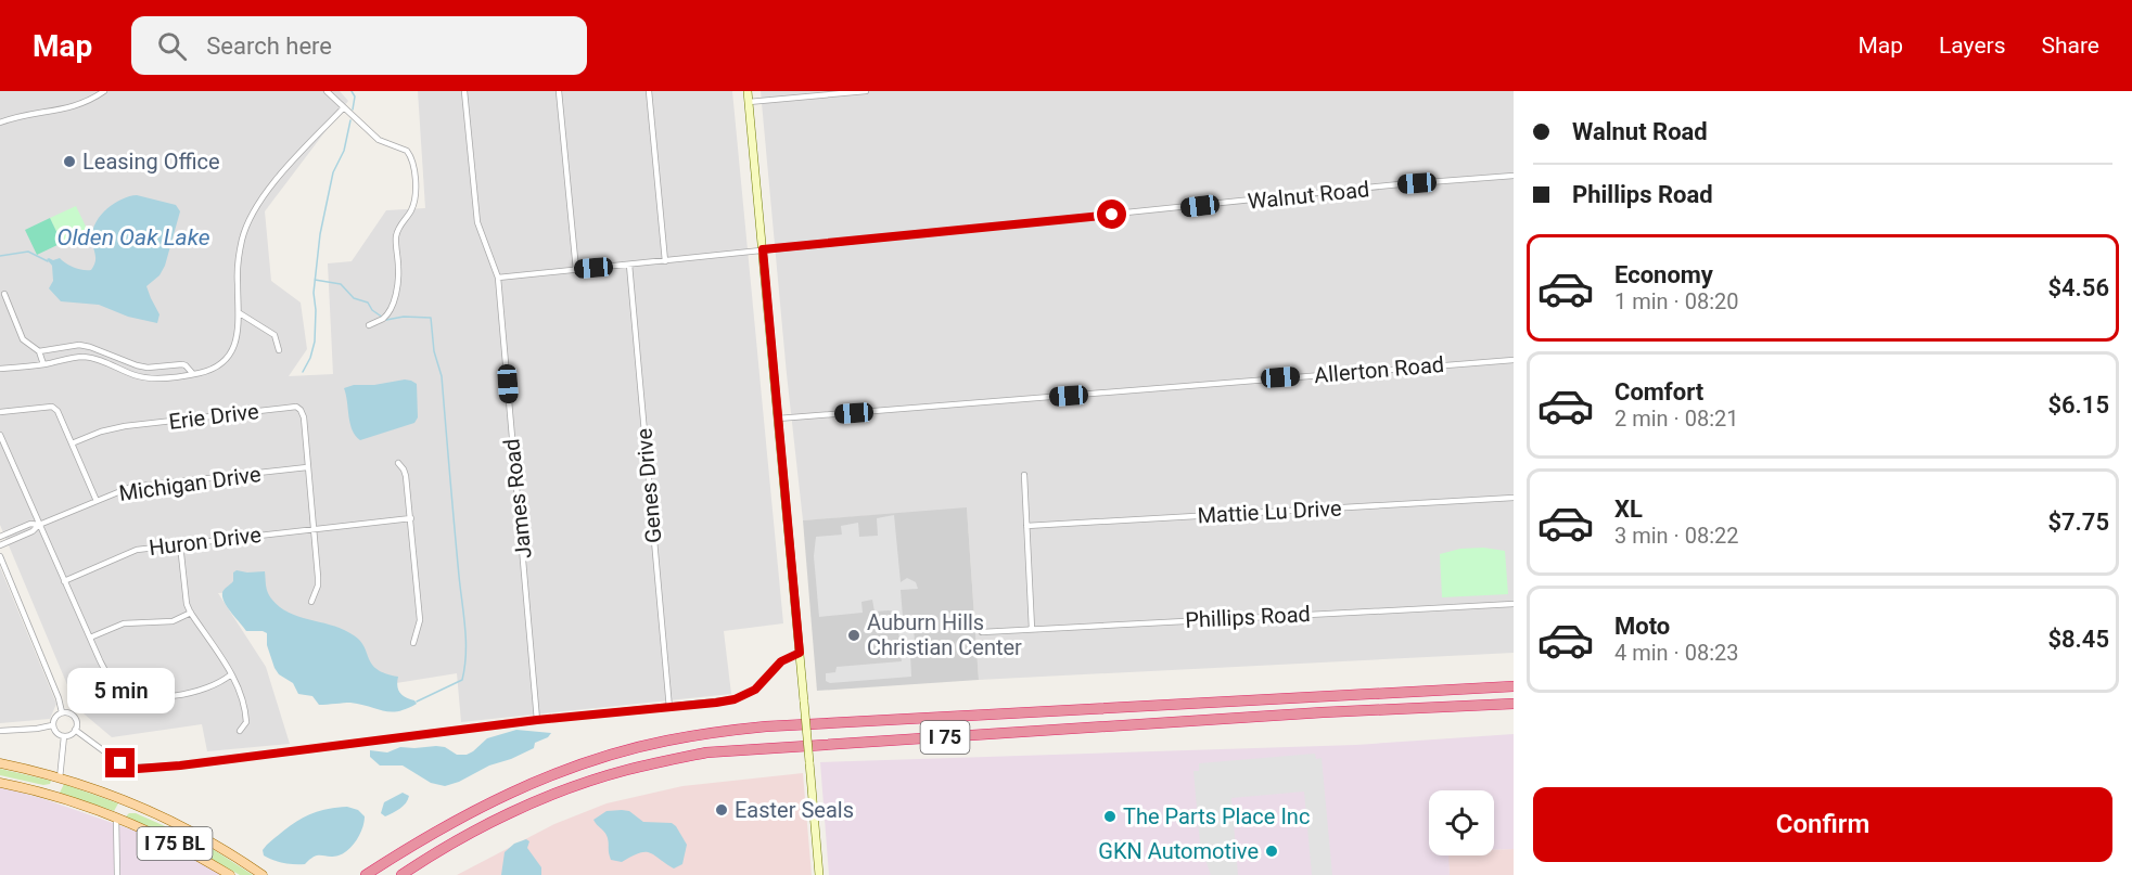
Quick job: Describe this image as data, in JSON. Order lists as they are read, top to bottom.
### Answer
{
  "streets": {
    "highway": ["I 75"],
    "main road": ["I 75 BL"],
    "street": [
      "Walnut Road",
      "Allerton Road",
      "Erie Drive",
      "Michigan Drive",
      "Genes Drive",
      "James Road",
      "Mattie Lu Drive",
      "Huron Drive",
      "Phillips Road"
    ]
  },
  "crossings": [
    ["Walnut Road", "Genes Drive"],
    ["Walnut Road", "James Road"],
    ["Erie Drive", "Michigan Drive"]
  ],
  "water": ["Olden Oak Lake"],
  "places": [
    "Leasing Office",
    "Auburn Hills Christian Center",
    "Easter Seals",
    "The Parts Place Inc",
    "GKN Automotive"
  ],
  "page": {
    "header": "Map",
    "search": "Search here",
    "nav": ["Map", "Layers", "Share"],
    "banner": ["Walnut Road", "Phillips Road"],
    "list": [
      {
        "name": "Economy",
        "note": "1 min · 08:20",
        "value": "$4.56"
      },
      {
        "name": "Comfort",
        "note": "2 min · 08:21",
        "value": "$6.15"
      },
      {
        "name": "XL",
        "note": "3 min · 08:22",
        "value": "$7.75"
      },
      {
        "name": "Moto",
        "note": "4 min · 08:23",
        "value": "$8.45"
      }
    ],
    "bubble": "5 min",
    "buttons": "Confirm"
  }
}
